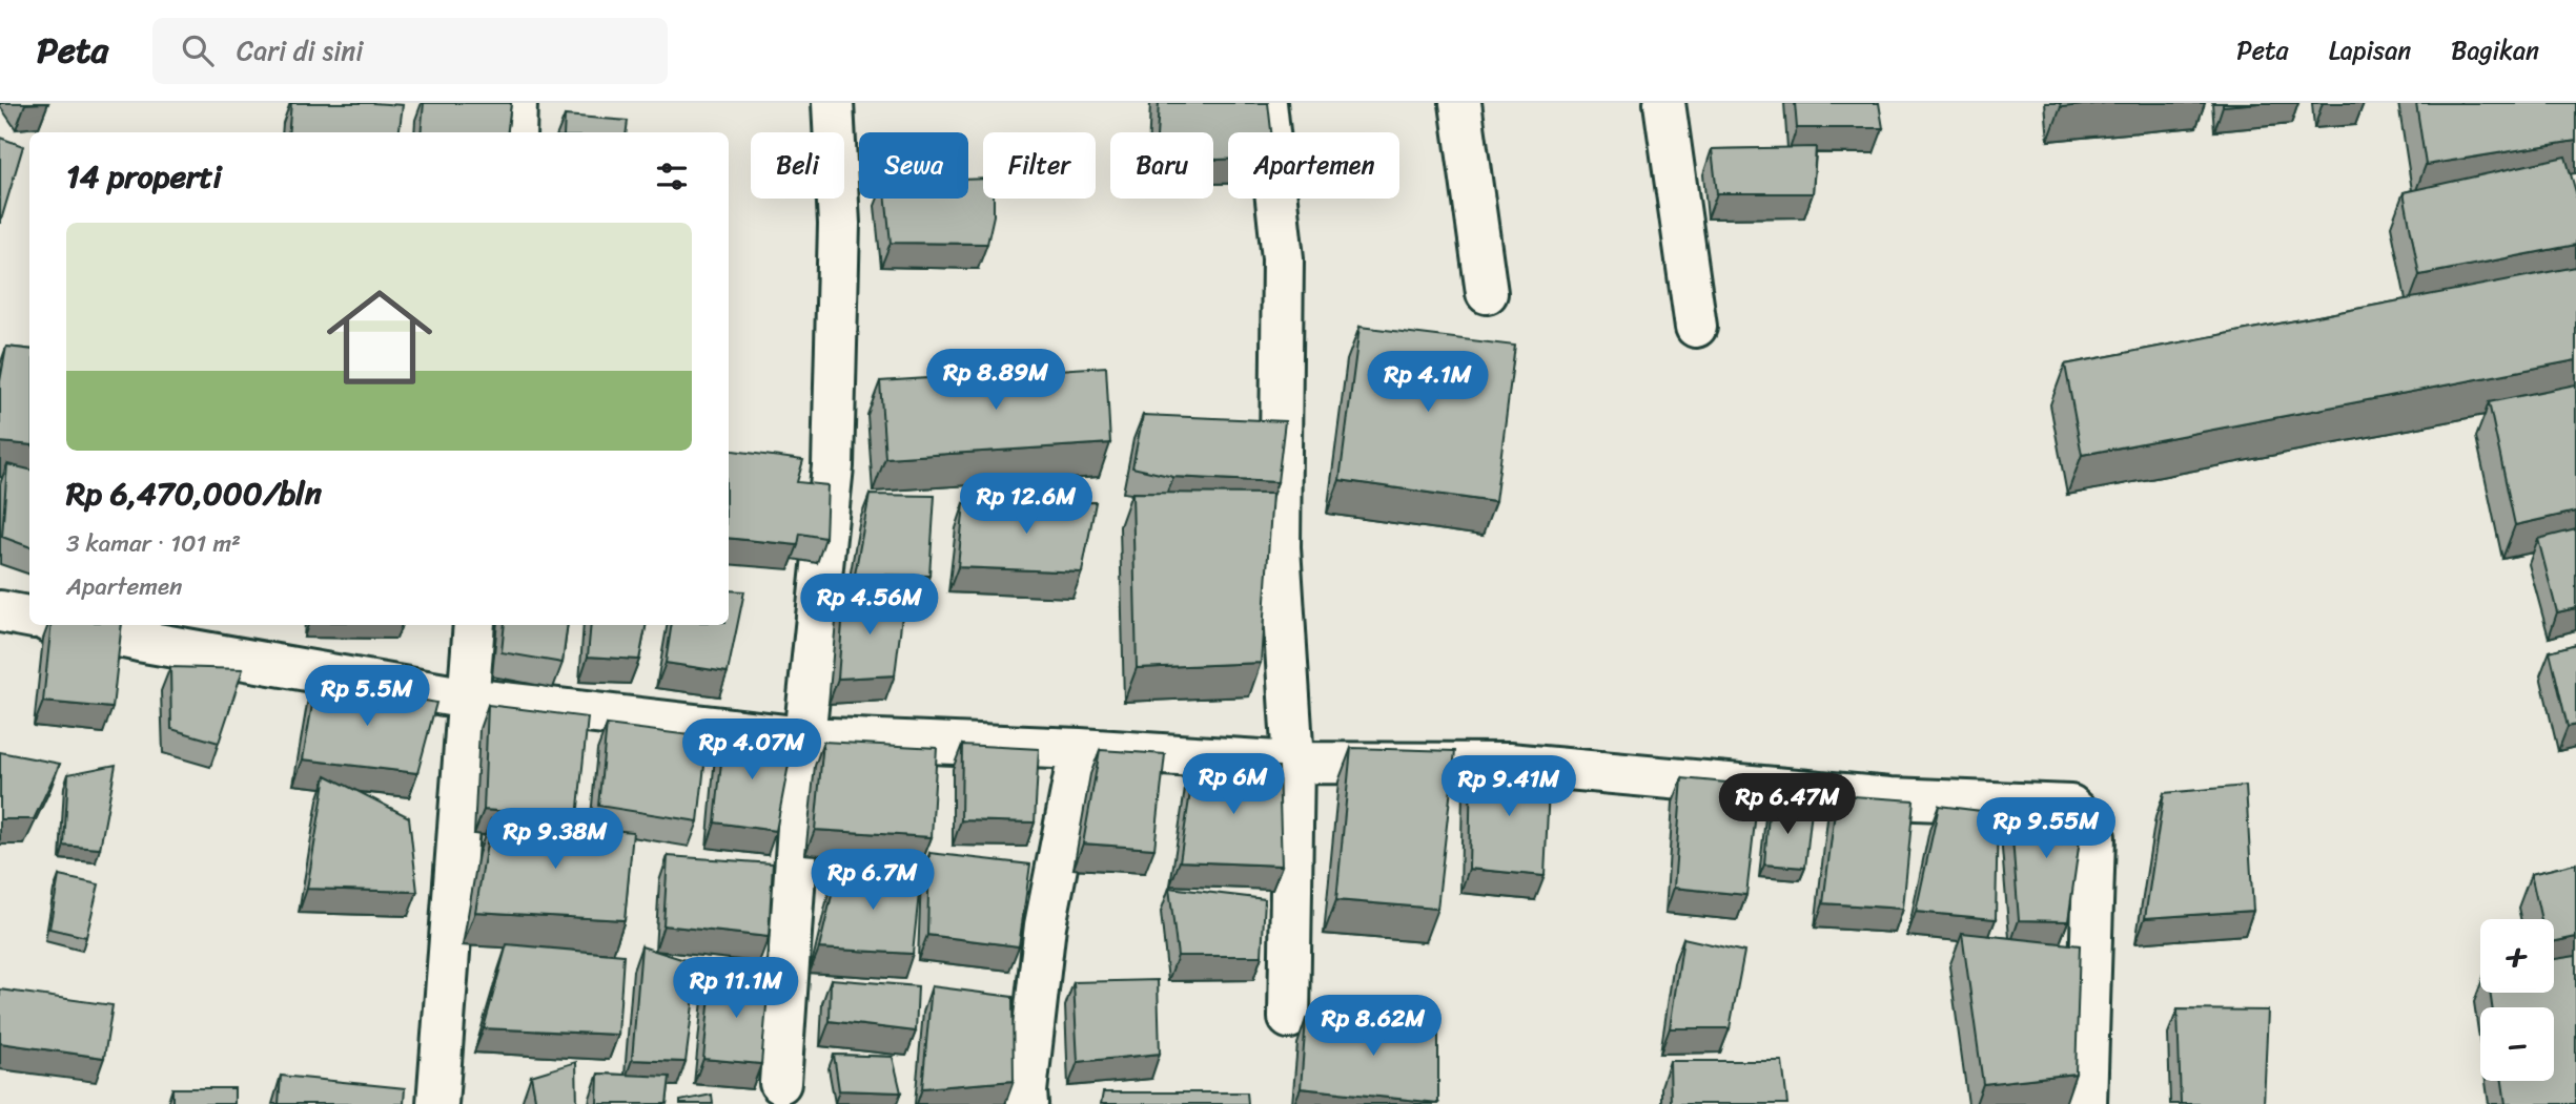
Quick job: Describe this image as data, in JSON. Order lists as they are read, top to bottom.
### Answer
{
  "page": {
    "header": "Peta",
    "search": "Cari di sini",
    "nav": ["Peta", "Lapisan", "Bagikan"],
    "chip": [
      "Beli",
      "Sewa",
      "Filter",
      "Baru",
      "Apartemen"
    ],
    "heading": "14 properti",
    "list": [
      {
        "name": "Rp 6,470,000/bln",
        "note": "3 kamar · 101 m² · Apartemen"
      }
    ],
    "price": [
      "Rp 8.89M",
      "Rp 4.1M",
      "Rp 12.6M",
      "Rp 4.56M",
      "Rp 5.5M",
      "Rp 4.07M",
      "Rp 6M",
      "Rp 9.41M",
      "Rp 6.47M",
      "Rp 9.55M",
      "Rp 9.38M",
      "Rp 6.7M",
      "Rp 11.1M",
      "Rp 8.62M"
    ],
    "map_buttons": ["+", "−"]
  }
}
